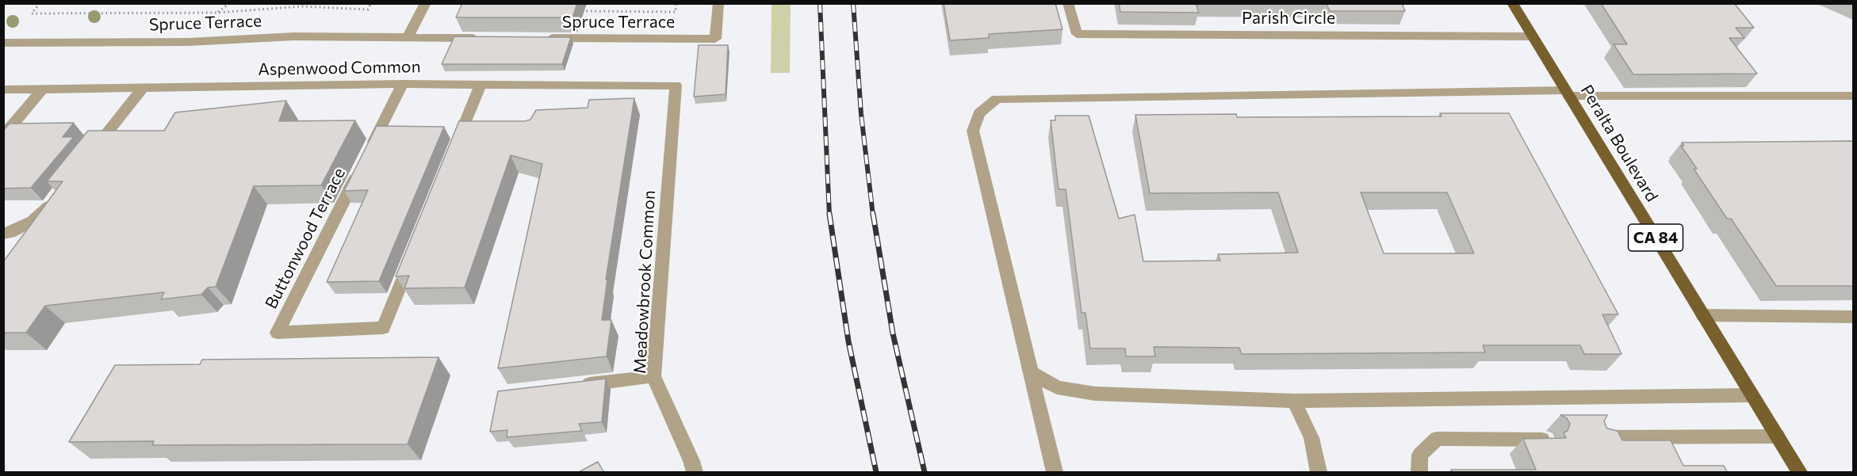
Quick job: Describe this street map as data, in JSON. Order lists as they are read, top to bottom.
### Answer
{
  "streets": {
    "main road": ["Peralta Boulevard", "CA 84"],
    "street": [
      "Parish Circle",
      "Spruce Terrace",
      "Aspenwood Common",
      "Buttonwood Terrace",
      "Meadowbrook Common"
    ]
  },
  "crossings": [
    ["Parish Circle", "Peralta Boulevard"],
    ["Aspenwood Common", "Meadowbrook Common"]
  ]
}
